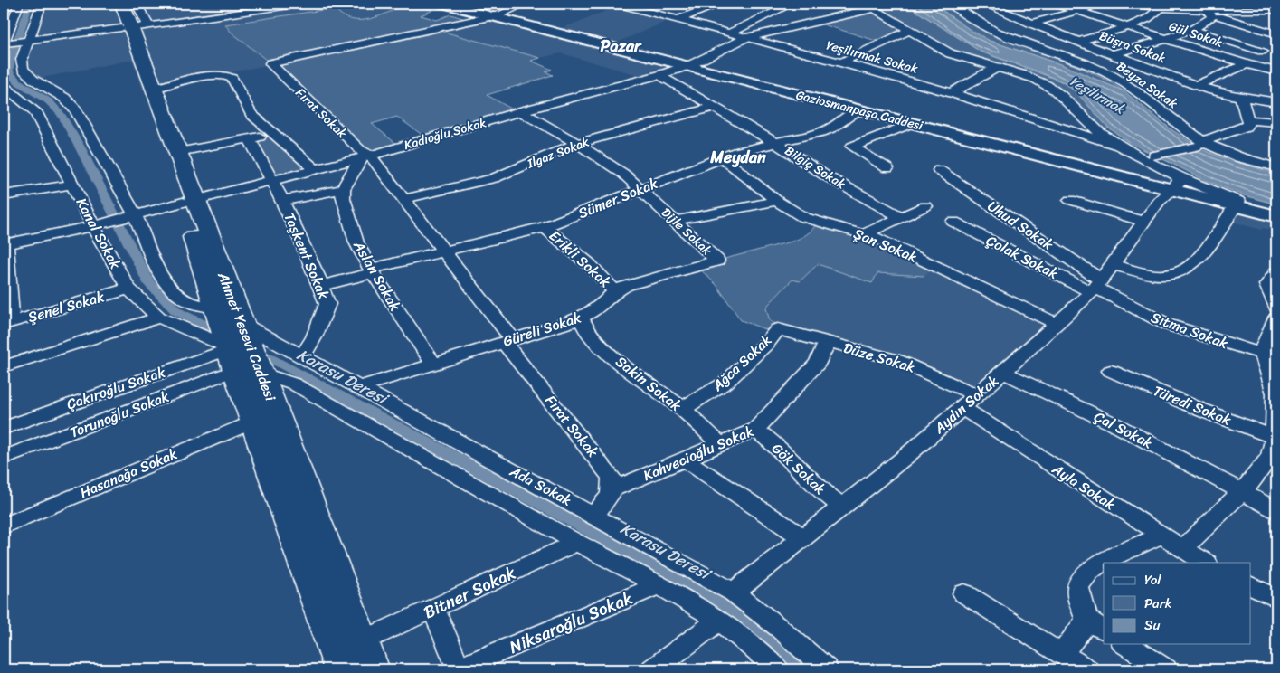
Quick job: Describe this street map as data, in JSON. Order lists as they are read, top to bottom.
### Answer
{
  "streets": {
    "highway": ["Ahmet Yesevi Caddesi"],
    "main road": ["Gaziosmanpaşa Caddesi"],
    "street": [
      "Gül Sokak",
      "Büşra Sokak",
      "Yeşilırmak Sokak",
      "Beyza Sokak",
      "Fırat Sokak",
      "Kadıoğlu Sokak",
      "Ilgaz Sokak",
      "Bilgiç Sokak",
      "Sümer Sokak",
      "Uhud Sokak",
      "Dijle Sokak",
      "Kanal Sokak",
      "Şan Sokak",
      "Taşkent Sokak",
      "Çolak Sokak",
      "Erikli Sokak",
      "Aslan Sokak",
      "Şenel Sokak",
      "Güreli Sokak",
      "Sıtma Sokak",
      "Düze Sokak",
      "Ağca Sokak",
      "Sakin Sokak",
      "Çakıroğlu Sokak",
      "Aydın Sokak",
      "Türedi Sokak",
      "Torunoğlu Sokak",
      "Çal Sokak",
      "Kahvecioğlu Sokak",
      "Gök Sokak",
      "Hasanağa Sokak",
      "Ada Sokak",
      "Ayla Sokak",
      "Bitner Sokak",
      "Niksaroğlu Sokak"
    ]
  },
  "crossings": [
    ["Gaziosmanpaşa Caddesi", "Fırat Sokak"],
    ["Gaziosmanpaşa Caddesi", "Kadıoğlu Sokak"],
    ["Gaziosmanpaşa Caddesi", "Sümer Sokak"],
    ["Gaziosmanpaşa Caddesi", "Aydın Sokak"],
    ["Fırat Sokak", "Kadıoğlu Sokak"],
    ["Fırat Sokak", "Ilgaz Sokak"],
    ["Fırat Sokak", "Sümer Sokak"],
    ["Fırat Sokak", "Güreli Sokak"],
    ["Fırat Sokak", "Kahvecioğlu Sokak"],
    ["Kadıoğlu Sokak", "Bilgiç Sokak"],
    ["Kadıoğlu Sokak", "Dijle Sokak"],
    ["Kadıoğlu Sokak", "Taşkent Sokak"],
    ["Kadıoğlu Sokak", "Ahmet Yesevi Caddesi"],
    ["Ilgaz Sokak", "Bilgiç Sokak"],
    ["Ilgaz Sokak", "Dijle Sokak"],
    ["Bilgiç Sokak", "Sümer Sokak"],
    ["Sümer Sokak", "Dijle Sokak"],
    ["Sümer Sokak", "Şan Sokak"],
    ["Sümer Sokak", "Taşkent Sokak"],
    ["Sümer Sokak", "Erikli Sokak"],
    ["Sümer Sokak", "Aslan Sokak"],
    ["Uhud Sokak", "Çolak Sokak"],
    ["Uhud Sokak", "Sıtma Sokak"],
    ["Uhud Sokak", "Aydın Sokak"],
    ["Dijle Sokak", "Güreli Sokak"],
    ["Kanal Sokak", "Şenel Sokak"],
    ["Kanal Sokak", "Ahmet Yesevi Caddesi"],
    ["Kanal Sokak", "Çakıroğlu Sokak"],
    ["Kanal Sokak", "Torunoğlu Sokak"],
    ["Kanal Sokak", "Ada Sokak"],
    ["Şan Sokak", "Aydın Sokak"],
    ["Taşkent Sokak", "Ada Sokak"],
    ["Çolak Sokak", "Sıtma Sokak"],
    ["Çolak Sokak", "Aydın Sokak"],
    ["Erikli Sokak", "Güreli Sokak"],
    ["Aslan Sokak", "Güreli Sokak"],
    ["Güreli Sokak", "Sakin Sokak"],
    ["Güreli Sokak", "Ada Sokak"],
    ["Sıtma Sokak", "Aydın Sokak"],
    ["Ahmet Yesevi Caddesi", "Çakıroğlu Sokak"],
    ["Ahmet Yesevi Caddesi", "Torunoğlu Sokak"],
    ["Ahmet Yesevi Caddesi", "Hasanağa Sokak"],
    ["Ahmet Yesevi Caddesi", "Ada Sokak"],
    ["Ahmet Yesevi Caddesi", "Bitner Sokak"],
    ["Düze Sokak", "Ağca Sokak"],
    ["Düze Sokak", "Aydın Sokak"],
    ["Düze Sokak", "Kahvecioğlu Sokak"],
    ["Düze Sokak", "Ayla Sokak"],
    ["Ağca Sokak", "Sakin Sokak"],
    ["Sakin Sokak", "Kahvecioğlu Sokak"],
    ["Çakıroğlu Sokak", "Torunoğlu Sokak"],
    ["Çakıroğlu Sokak", "Ada Sokak"],
    ["Aydın Sokak", "Çal Sokak"],
    ["Aydın Sokak", "Gök Sokak"],
    ["Aydın Sokak", "Ada Sokak"],
    ["Aydın Sokak", "Ayla Sokak"],
    ["Torunoğlu Sokak", "Ada Sokak"],
    ["Kahvecioğlu Sokak", "Gök Sokak"],
    ["Ada Sokak", "Bitner Sokak"],
    ["Ada Sokak", "Niksaroğlu Sokak"]
  ],
  "districts": ["Pazar", "Meydan"],
  "water": ["Yeşilırmak", "Karasu Deresi"],
  "legend": ["Yol", "Park", "Su"]
}
